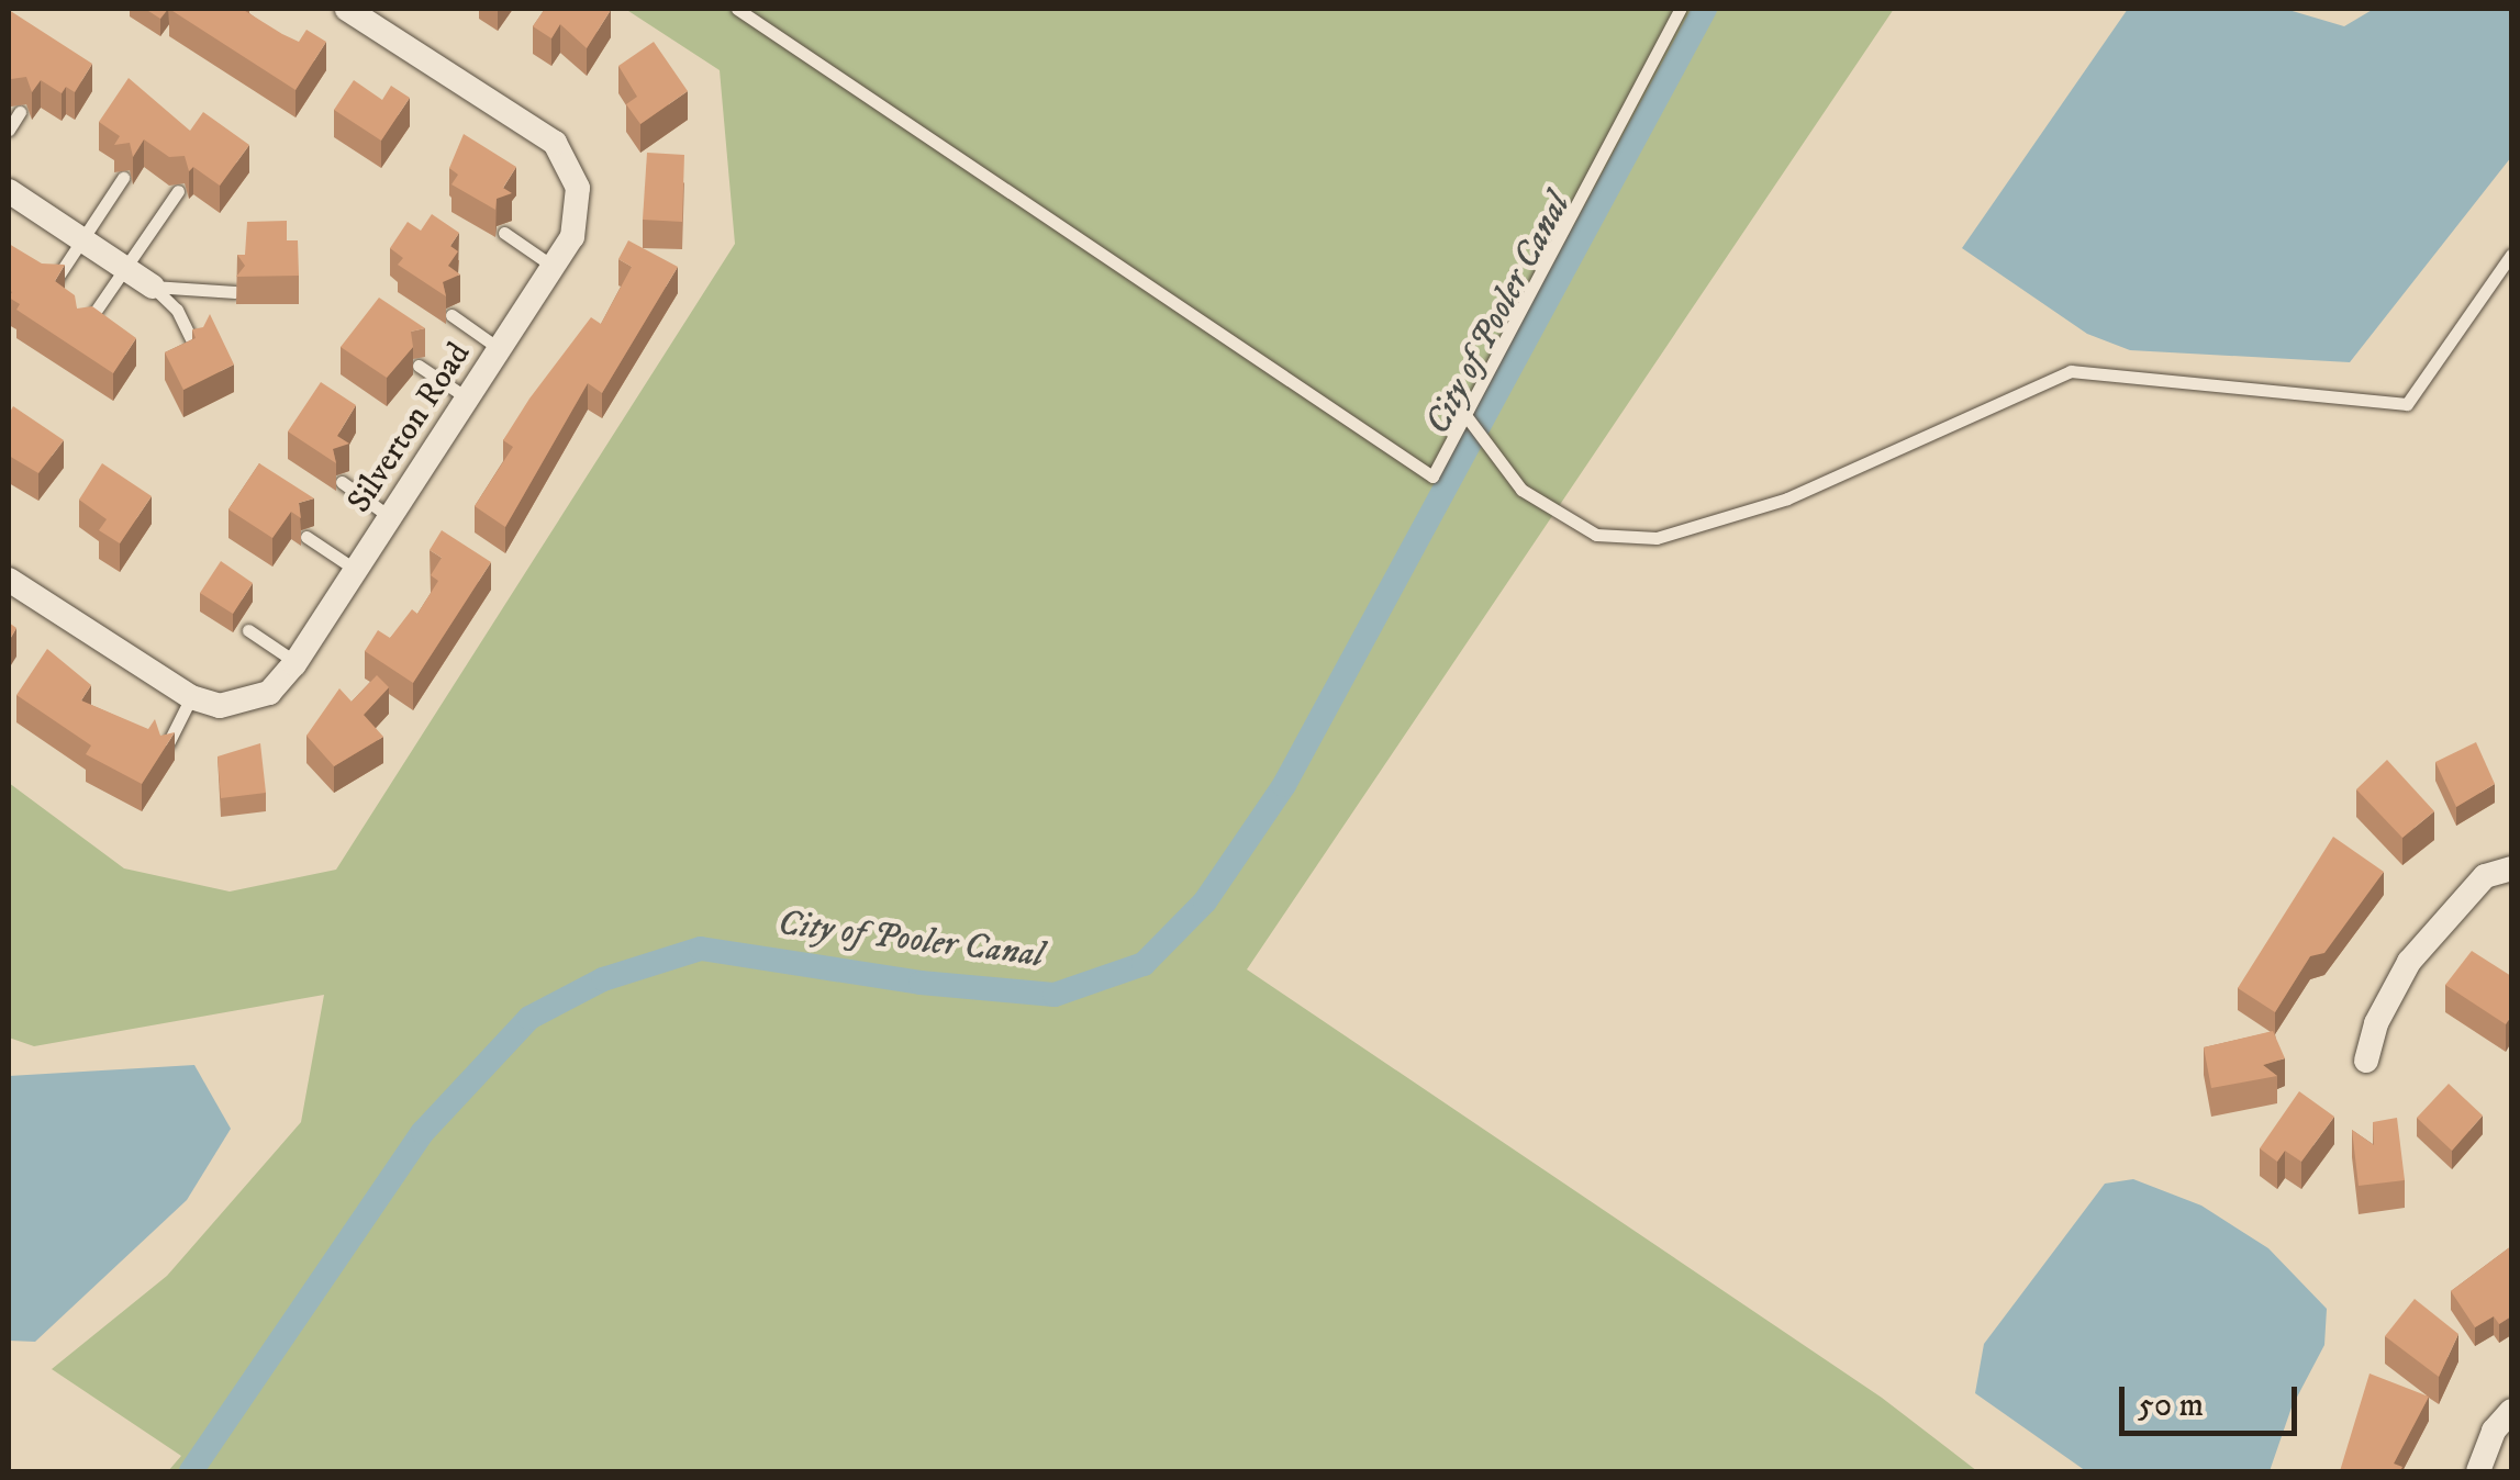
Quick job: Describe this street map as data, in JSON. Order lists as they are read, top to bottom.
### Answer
{
  "streets": {
    "street": ["Silverton Road"]
  },
  "water": ["City of Pooler Canal"],
  "scale_bar": "50 m"
}
